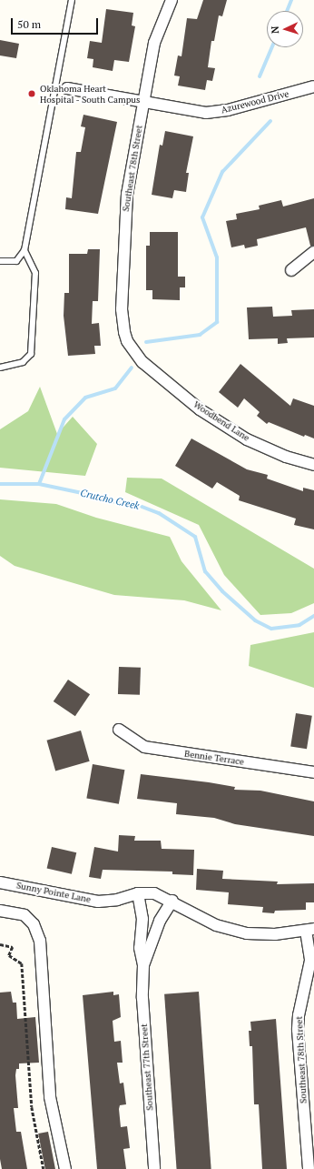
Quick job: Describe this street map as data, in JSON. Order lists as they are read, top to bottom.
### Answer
{
  "streets": {
    "street": [
      "Azurewood Drive",
      "Southeast 78th Street",
      "Woodbend Lane",
      "Bennie Terrace",
      "Sunny Pointe Lane",
      "Southeast 77th Street"
    ]
  },
  "crossings": [
    ["Azurewood Drive", "Southeast 78th Street"],
    ["Southeast 78th Street", "Woodbend Lane"],
    ["Southeast 78th Street", "Sunny Pointe Lane"],
    ["Sunny Pointe Lane", "Southeast 77th Street"]
  ],
  "water": ["Crutcho Creek"],
  "places": ["Oklahoma Heart Hospital - South Campus"],
  "scale_bar": "50 m",
  "north": "left"
}
